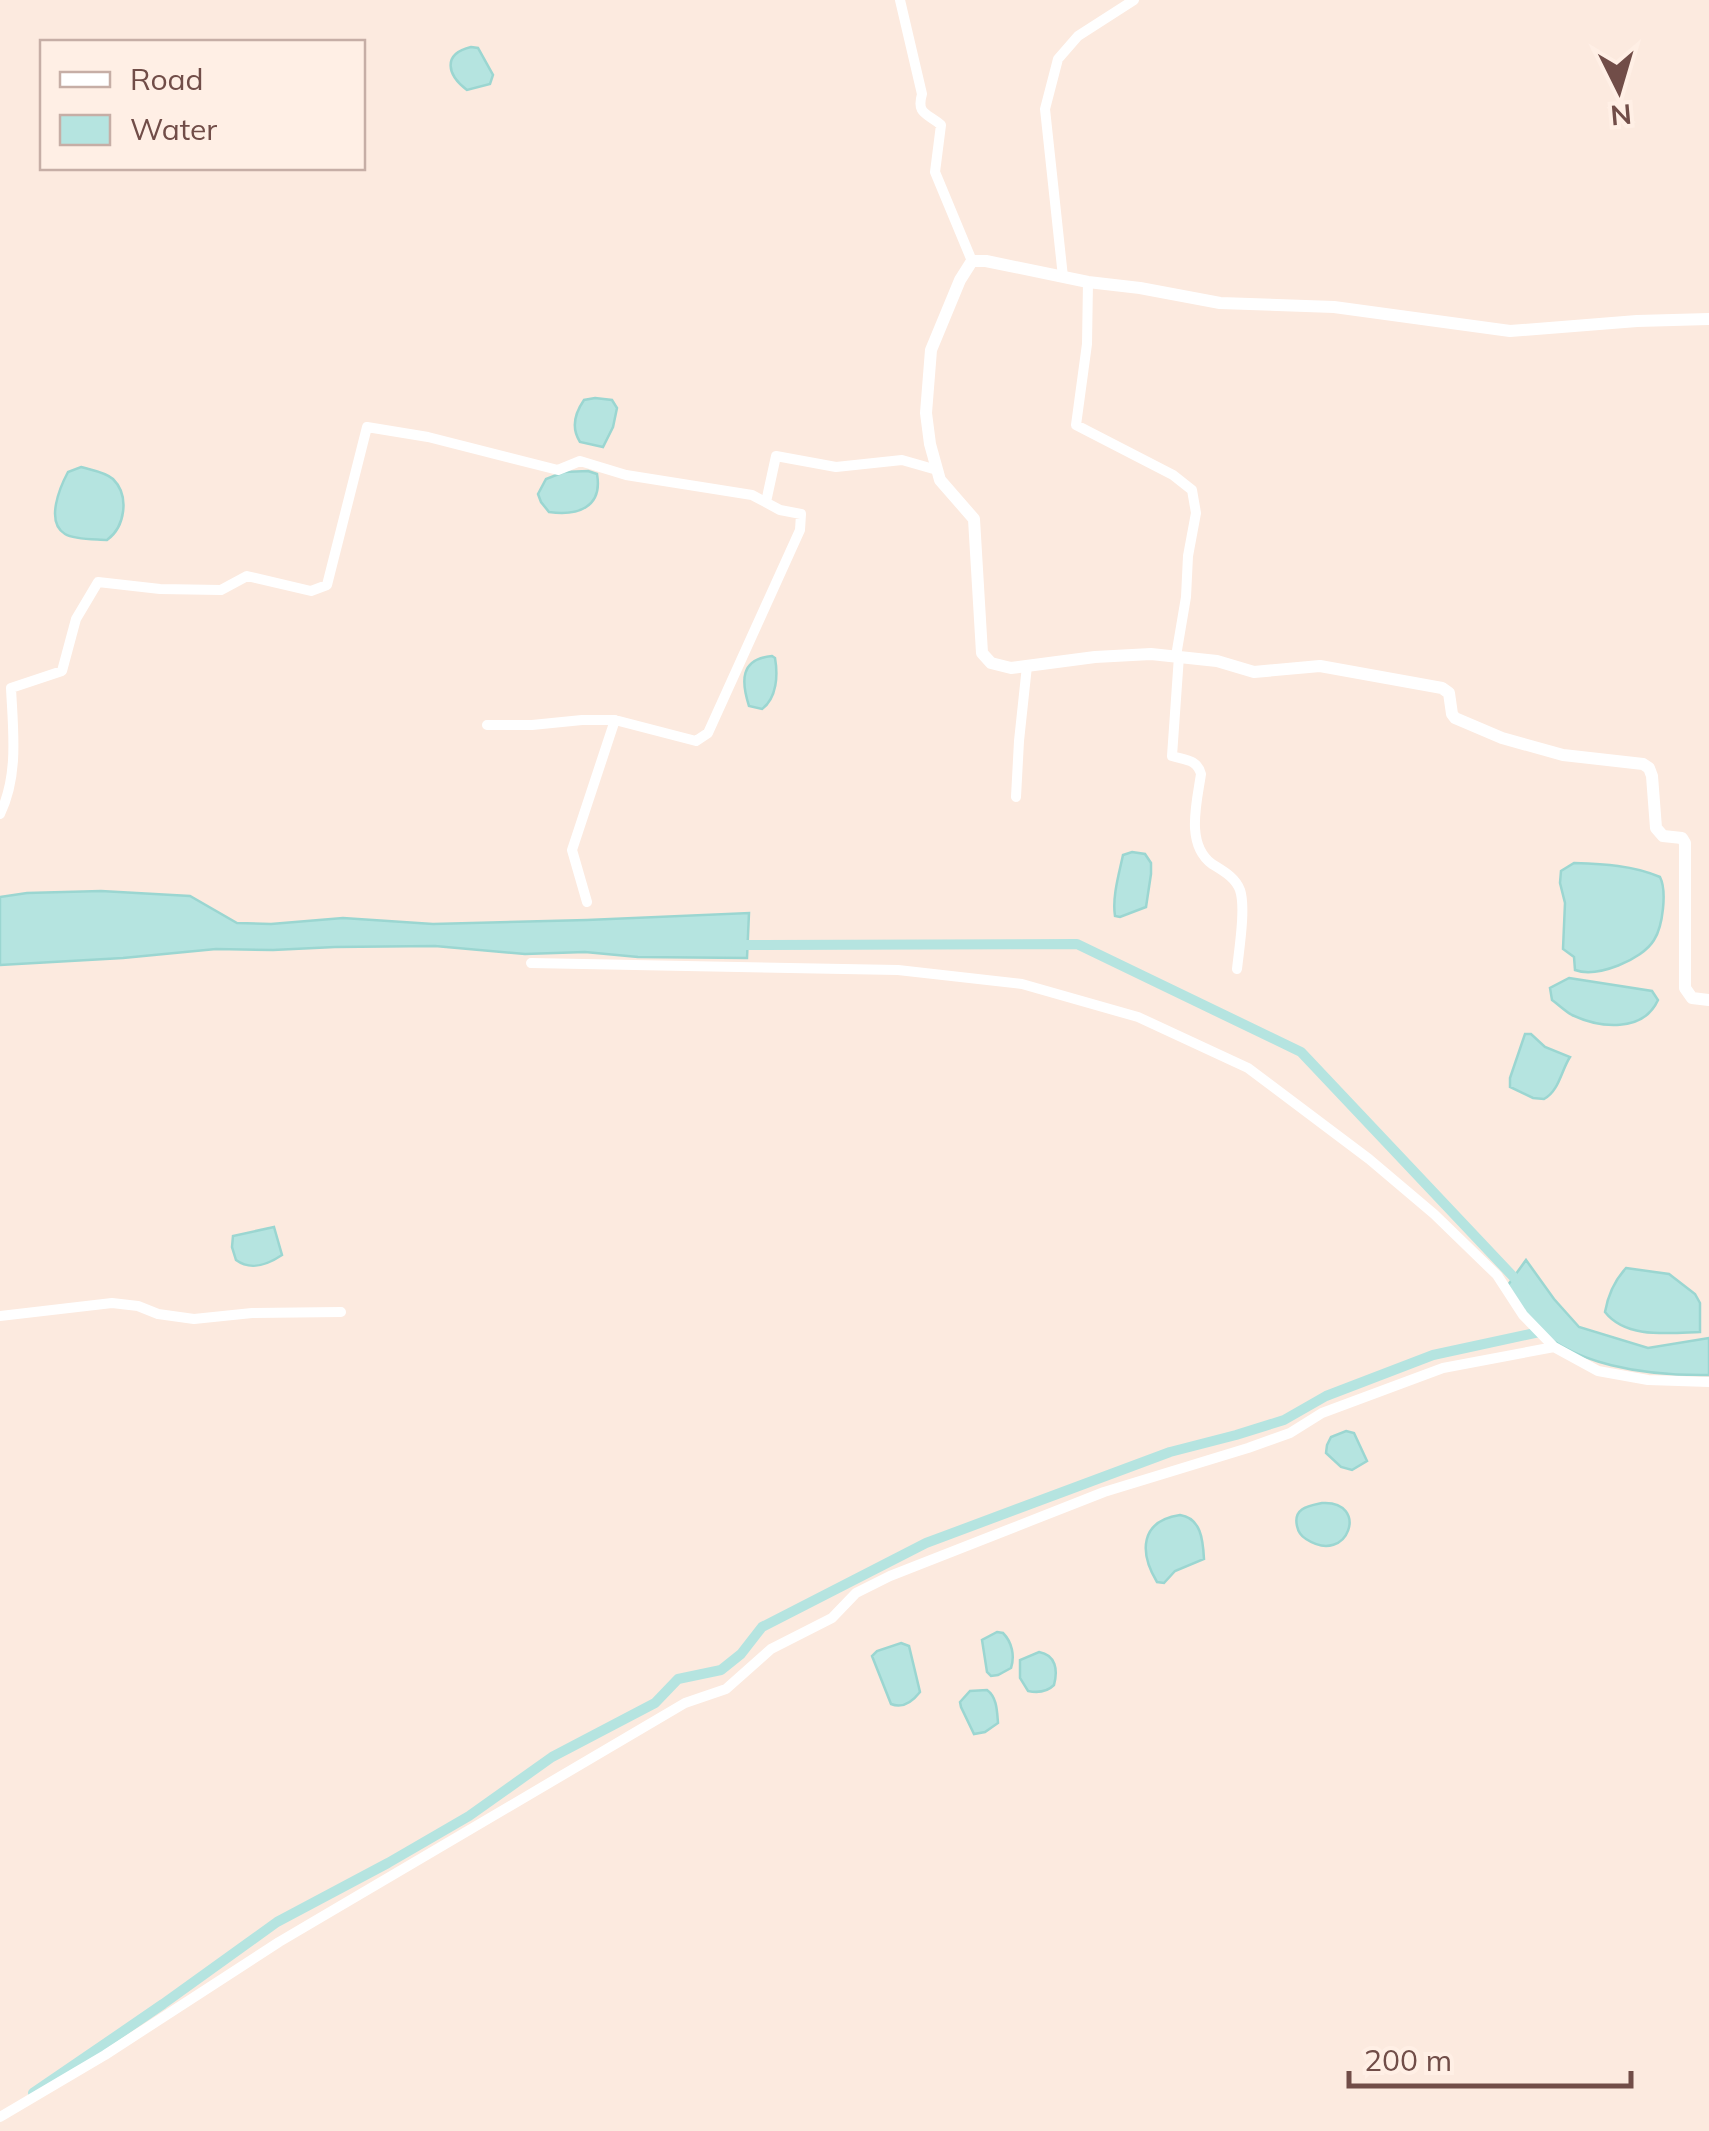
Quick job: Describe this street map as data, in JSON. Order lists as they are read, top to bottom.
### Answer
{
  "legend": ["Road", "Water"],
  "scale_bar": "200 m",
  "north": "bottom"
}
